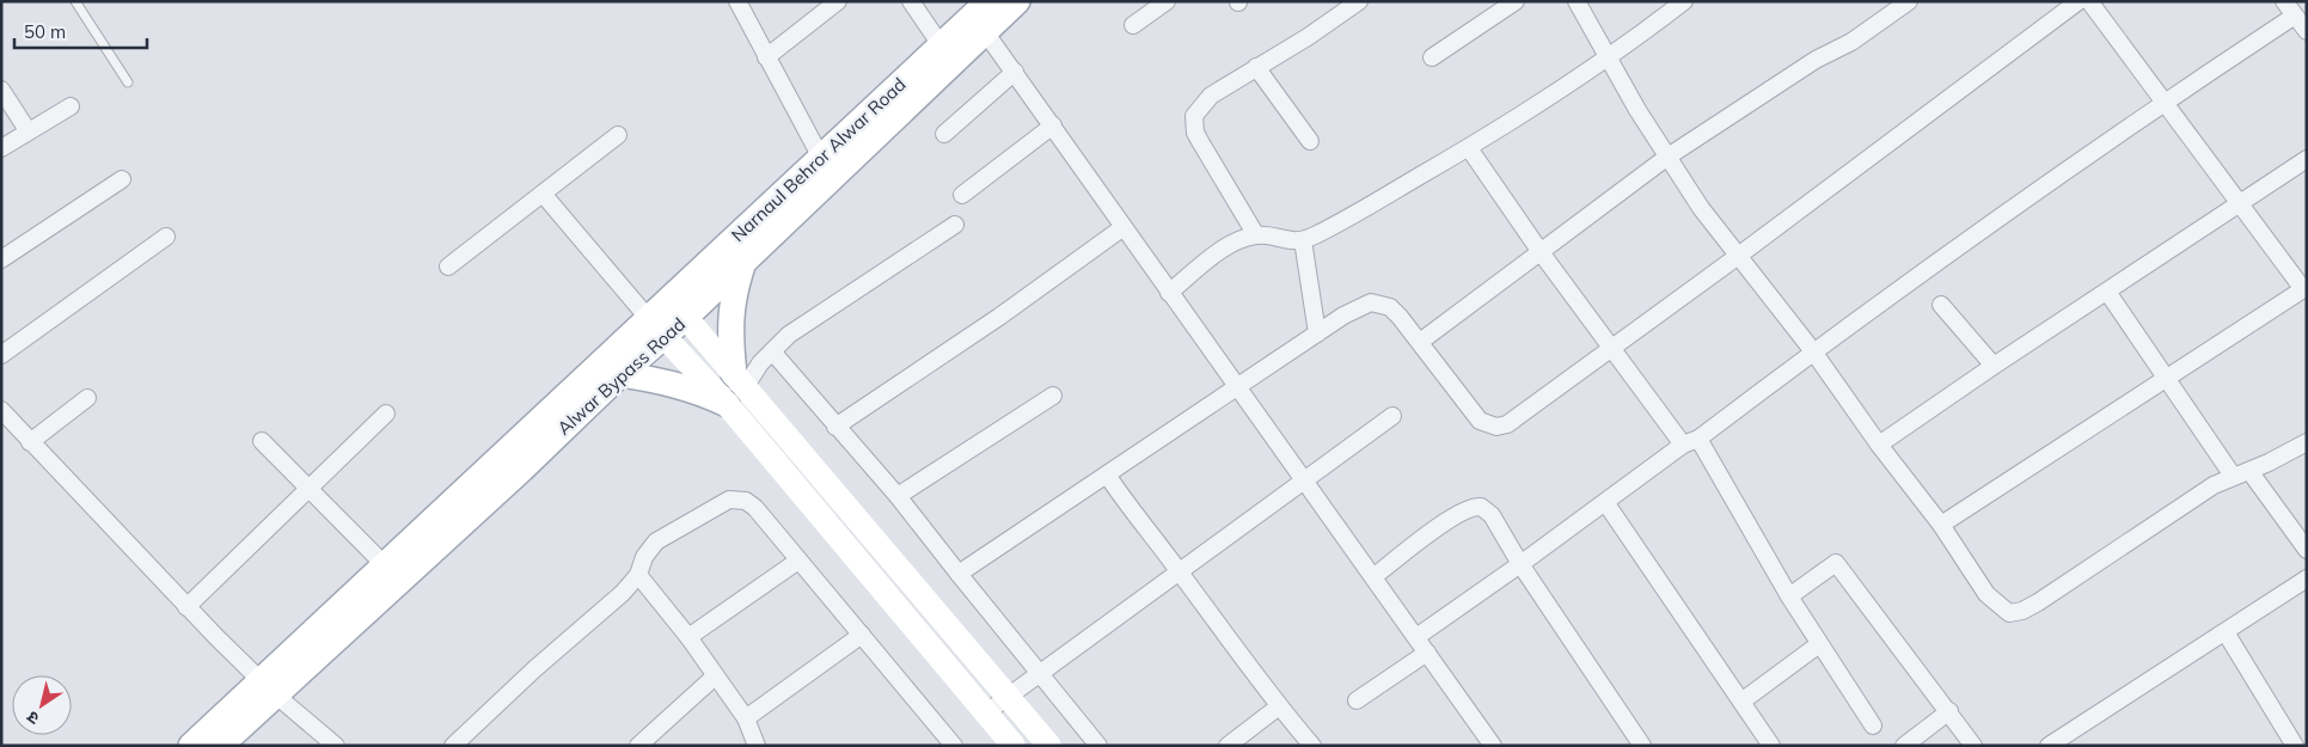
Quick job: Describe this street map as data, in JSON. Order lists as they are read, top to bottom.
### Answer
{
  "streets": {
    "main road": ["Narnaul Behror Alwar Road", "Alwar Bypass Road"]
  },
  "crossings": [
    ["Narnaul Behror Alwar Road", "Alwar Bypass Road"]
  ],
  "scale_bar": "50 m",
  "north": "bottom left"
}
